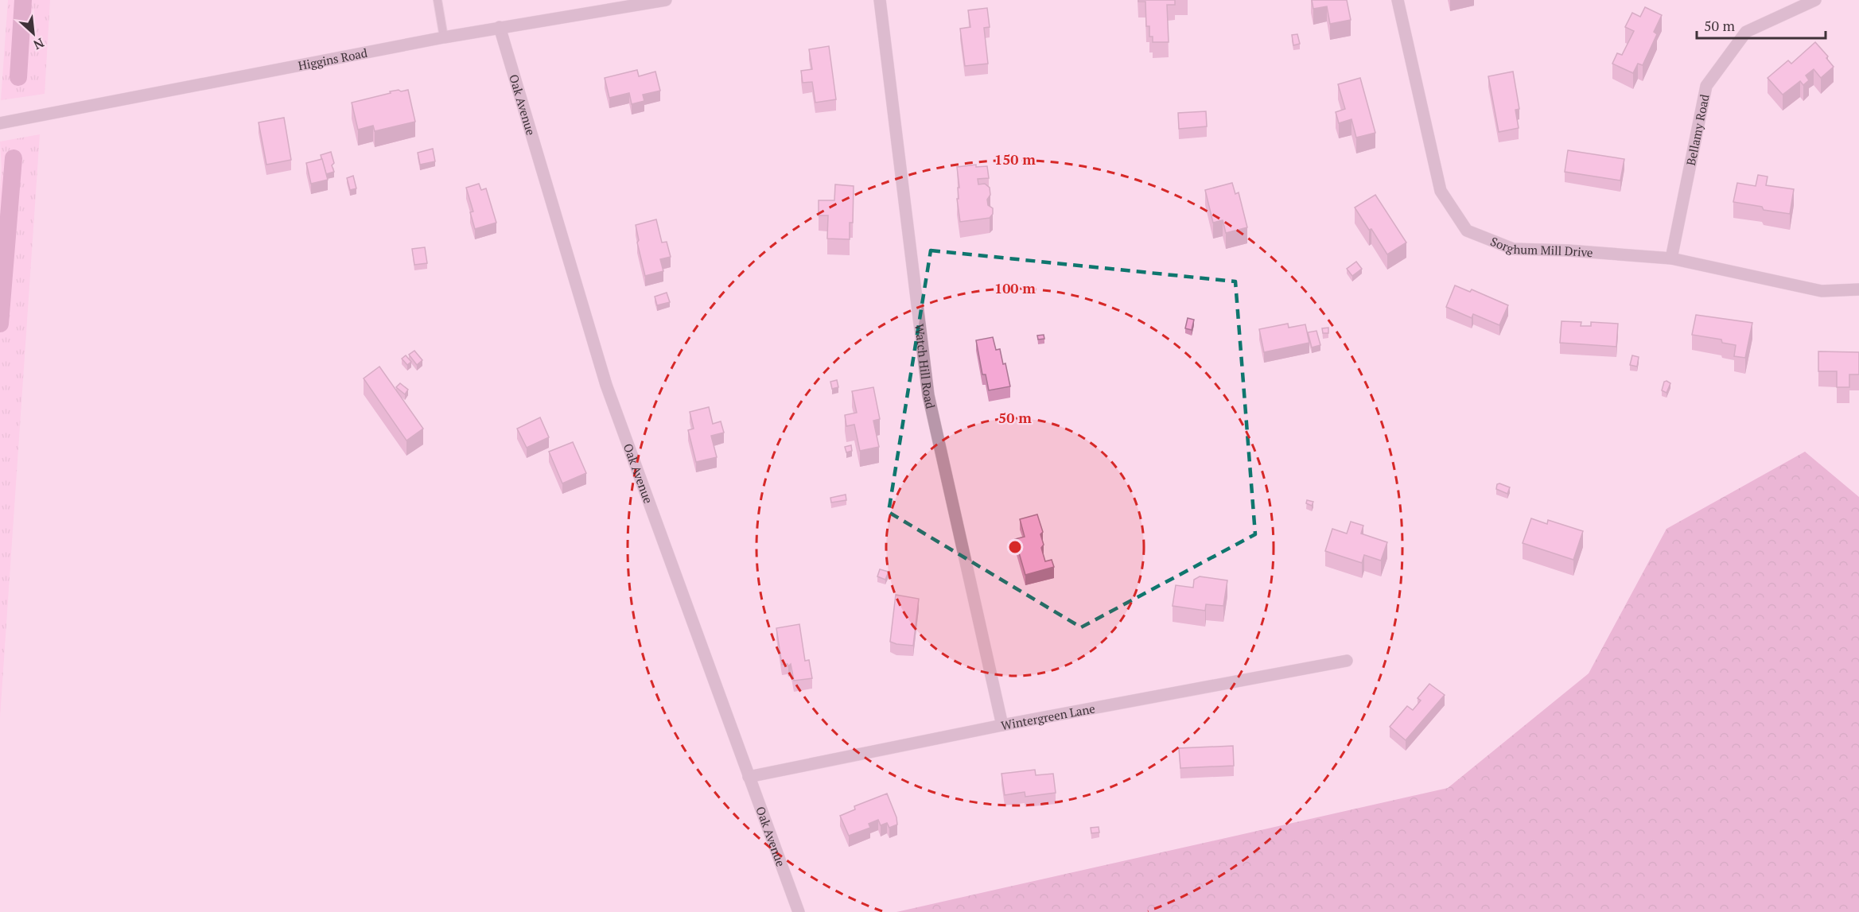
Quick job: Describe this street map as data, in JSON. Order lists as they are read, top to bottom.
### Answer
{
  "streets": {
    "street": [
      "Higgins Road",
      "Oak Avenue",
      "Bellamy Road",
      "Sorghum Mill Drive",
      "Watch Hill Road",
      "Wintergreen Lane"
    ]
  },
  "crossings": [
    ["Higgins Road", "Oak Avenue"],
    ["Oak Avenue", "Wintergreen Lane"],
    ["Bellamy Road", "Sorghum Mill Drive"],
    ["Watch Hill Road", "Wintergreen Lane"]
  ],
  "scale_bar": "50 m",
  "north": "bottom right",
  "rings": ["150 m", "100 m", "50 m"]
}
